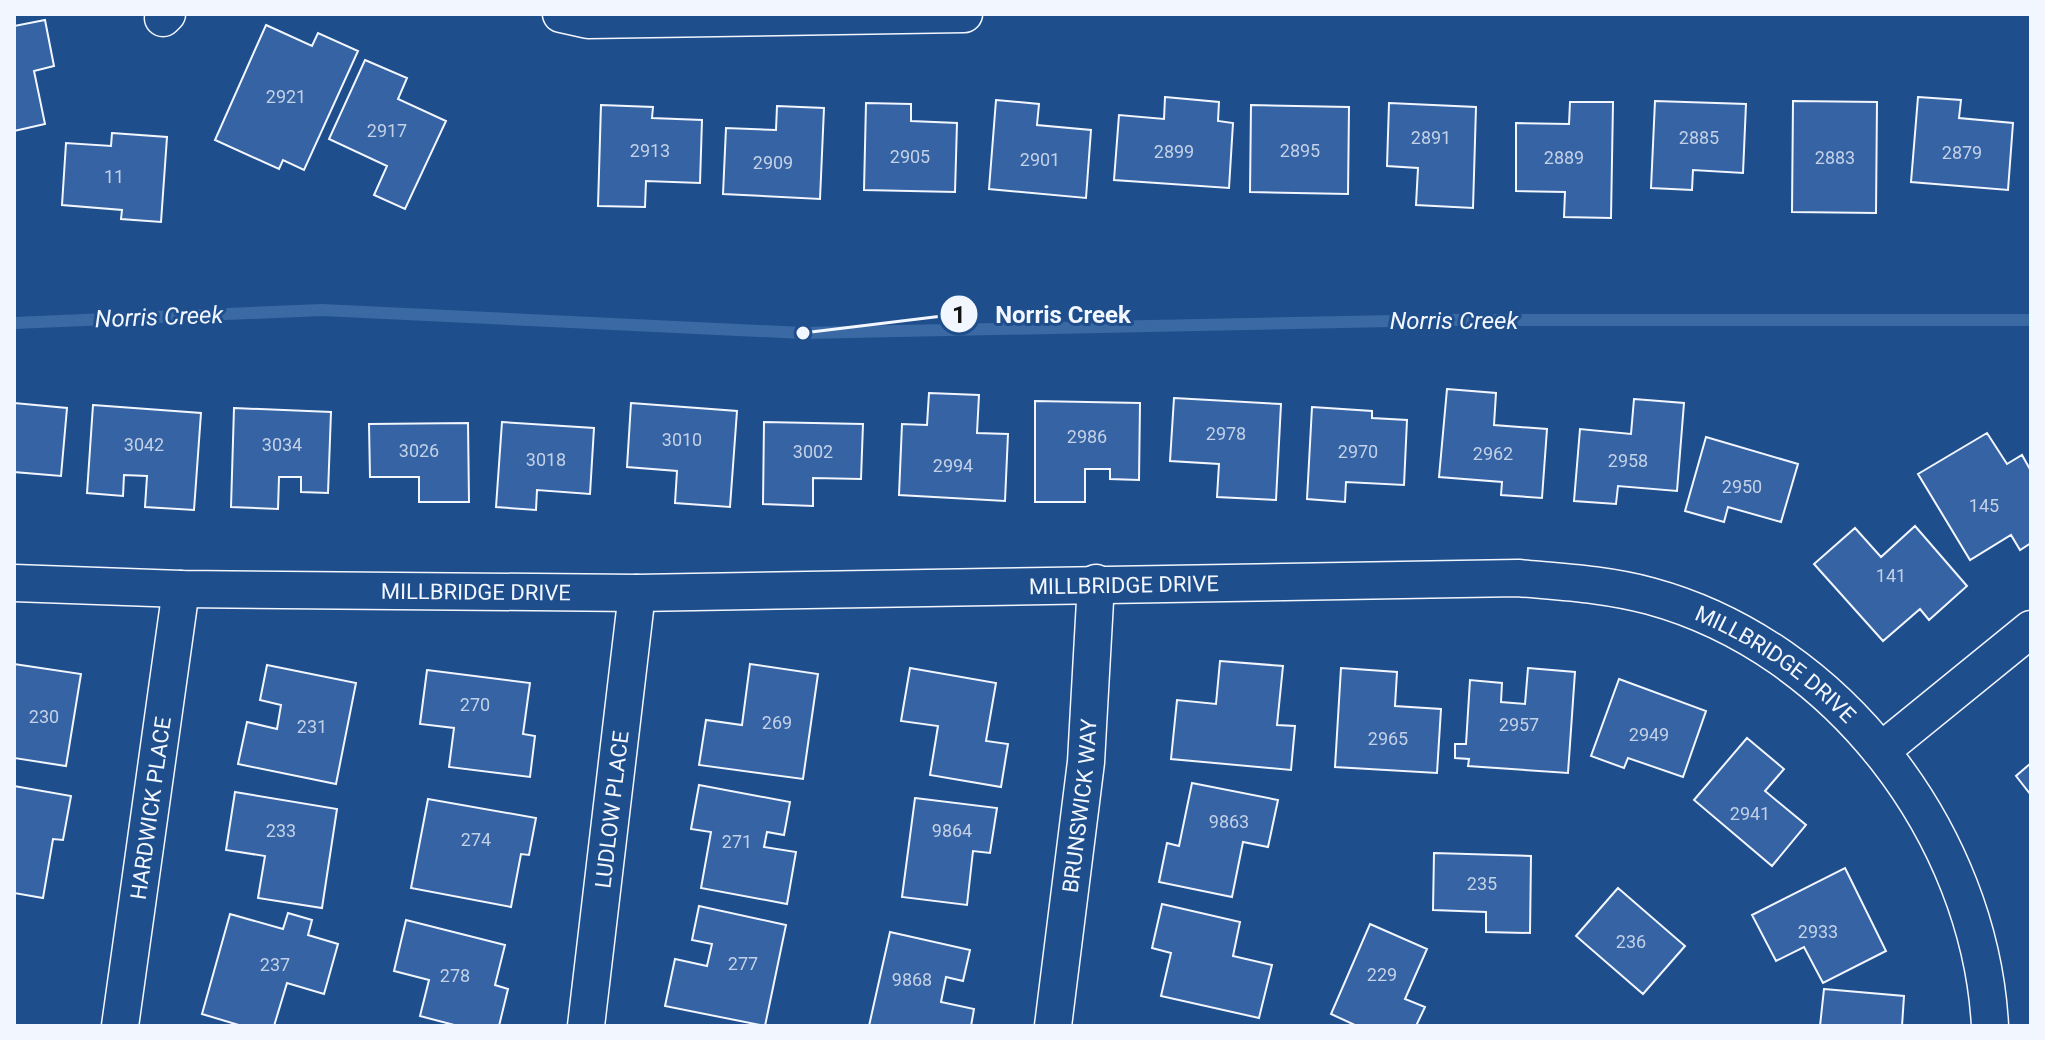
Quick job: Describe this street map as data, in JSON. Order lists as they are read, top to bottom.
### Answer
{
  "streets": {
    "street": [
      "MILLBRIDGE DRIVE",
      "BRUNSWICK WAY",
      "HARDWICK PLACE",
      "LUDLOW PLACE"
    ]
  },
  "crossings": [
    ["MILLBRIDGE DRIVE", "BRUNSWICK WAY"],
    ["MILLBRIDGE DRIVE", "HARDWICK PLACE"],
    ["MILLBRIDGE DRIVE", "LUDLOW PLACE"]
  ],
  "water": ["Norris Creek"],
  "places": ["Norris Creek"],
  "house_numbers": [
    "2921",
    "2917",
    "2891",
    "2885",
    "2913",
    "2895",
    "2899",
    "2879",
    "2905",
    "2889",
    "2883",
    "2901",
    "2909",
    "11",
    "2978",
    "2986",
    "3010",
    "3042",
    "3034",
    "3026",
    "3002",
    "2970",
    "2962",
    "3018",
    "2958",
    "2994",
    "2950",
    "145",
    "141",
    "270",
    "230",
    "269",
    "2957",
    "231",
    "2949",
    "2965",
    "2941",
    "9863",
    "233",
    "9864",
    "274",
    "271",
    "235",
    "2933",
    "236",
    "277",
    "237",
    "229",
    "278",
    "9868"
  ]
}
